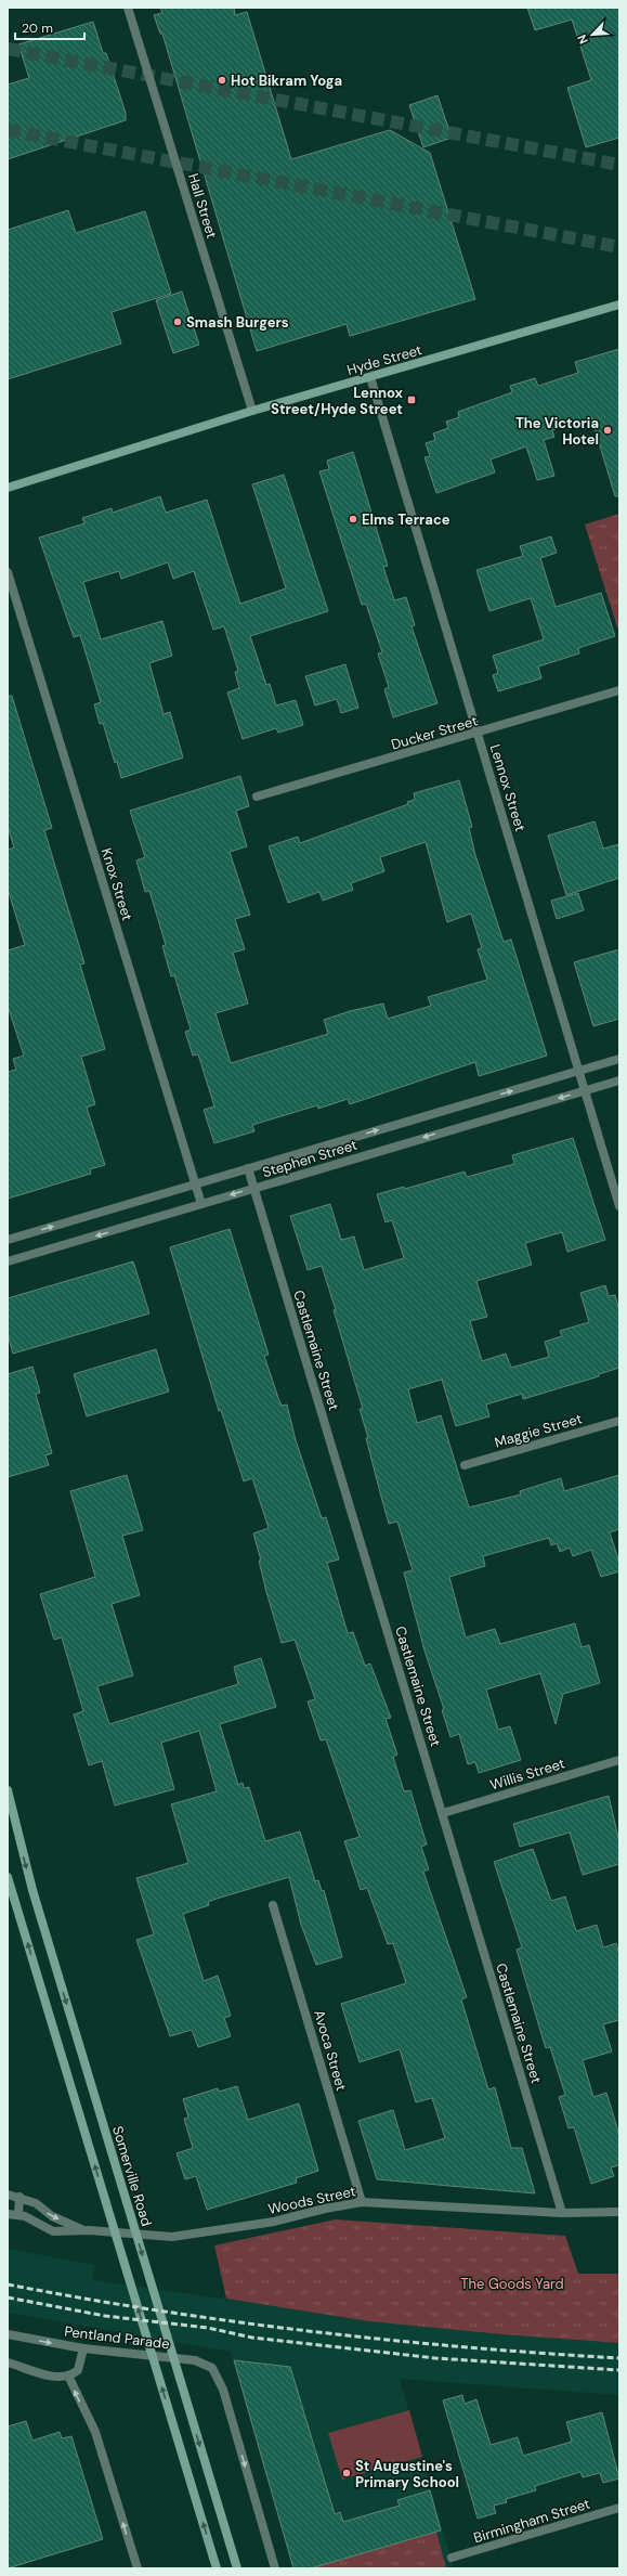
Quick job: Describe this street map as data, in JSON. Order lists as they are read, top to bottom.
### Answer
{
  "streets": {
    "main road": ["Hyde Street", "Somerville Road"],
    "street": [
      "Hall Street",
      "Ducker Street",
      "Lennox Street",
      "Knox Street",
      "Stephen Street",
      "Castlemaine Street",
      "Maggie Street",
      "Willis Street",
      "Avoca Street",
      "Woods Street",
      "Pentland Parade",
      "Birmingham Street"
    ]
  },
  "crossings": [
    ["Hall Street", "Hyde Street"],
    ["Hyde Street", "Lennox Street"],
    ["Ducker Street", "Lennox Street"],
    ["Lennox Street", "Stephen Street"],
    ["Knox Street", "Stephen Street"],
    ["Stephen Street", "Castlemaine Street"],
    ["Castlemaine Street", "Willis Street"],
    ["Castlemaine Street", "Woods Street"],
    ["Avoca Street", "Woods Street"]
  ],
  "one_way": ["Pentland Parade"],
  "parks": ["The Goods Yard"],
  "places": {
    "other": [
      "Hot Bikram Yoga",
      "Smash Burgers",
      "The Victoria Hotel",
      "Elms Terrace",
      "St Augustine's Primary School"
    ],
    "transit": ["Lennox Street/Hyde Street"]
  },
  "scale_bar": "20 m",
  "north": "bottom left"
}
